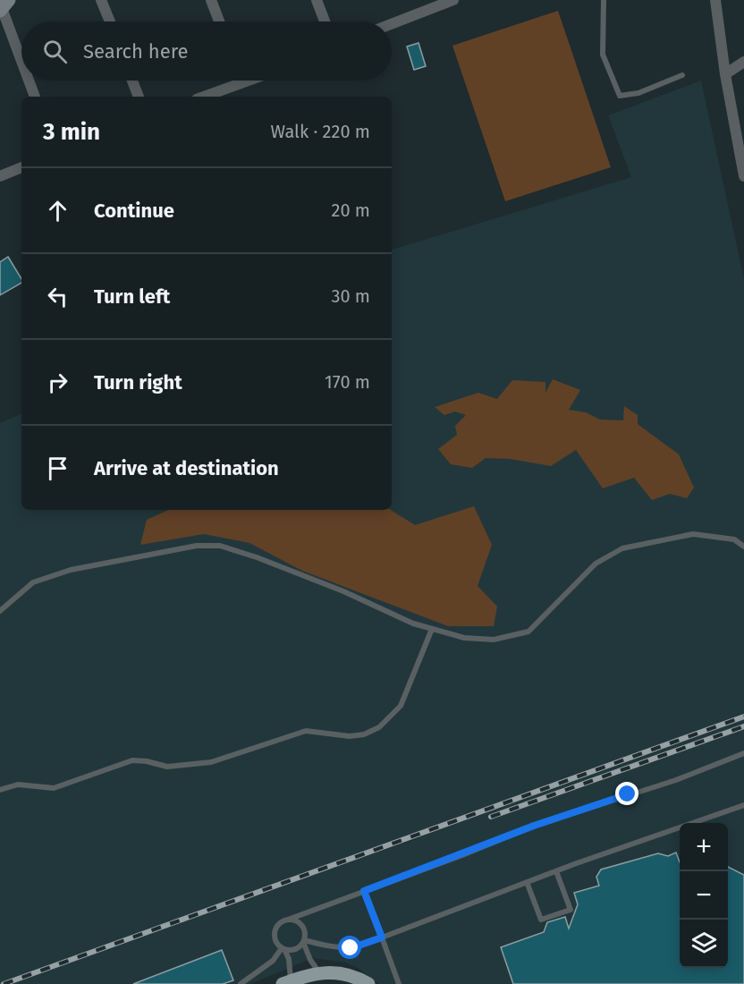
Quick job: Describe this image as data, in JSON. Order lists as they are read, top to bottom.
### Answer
{
  "page": {
    "search": "Search here",
    "heading": ["3 min", "Walk · 220 m"],
    "list": [
      ["Continue", "20 m"],
      ["Turn left", "30 m"],
      ["Turn right", "170 m"],
      "Arrive at destination"
    ],
    "map_buttons": ["+", "−"]
  }
}
